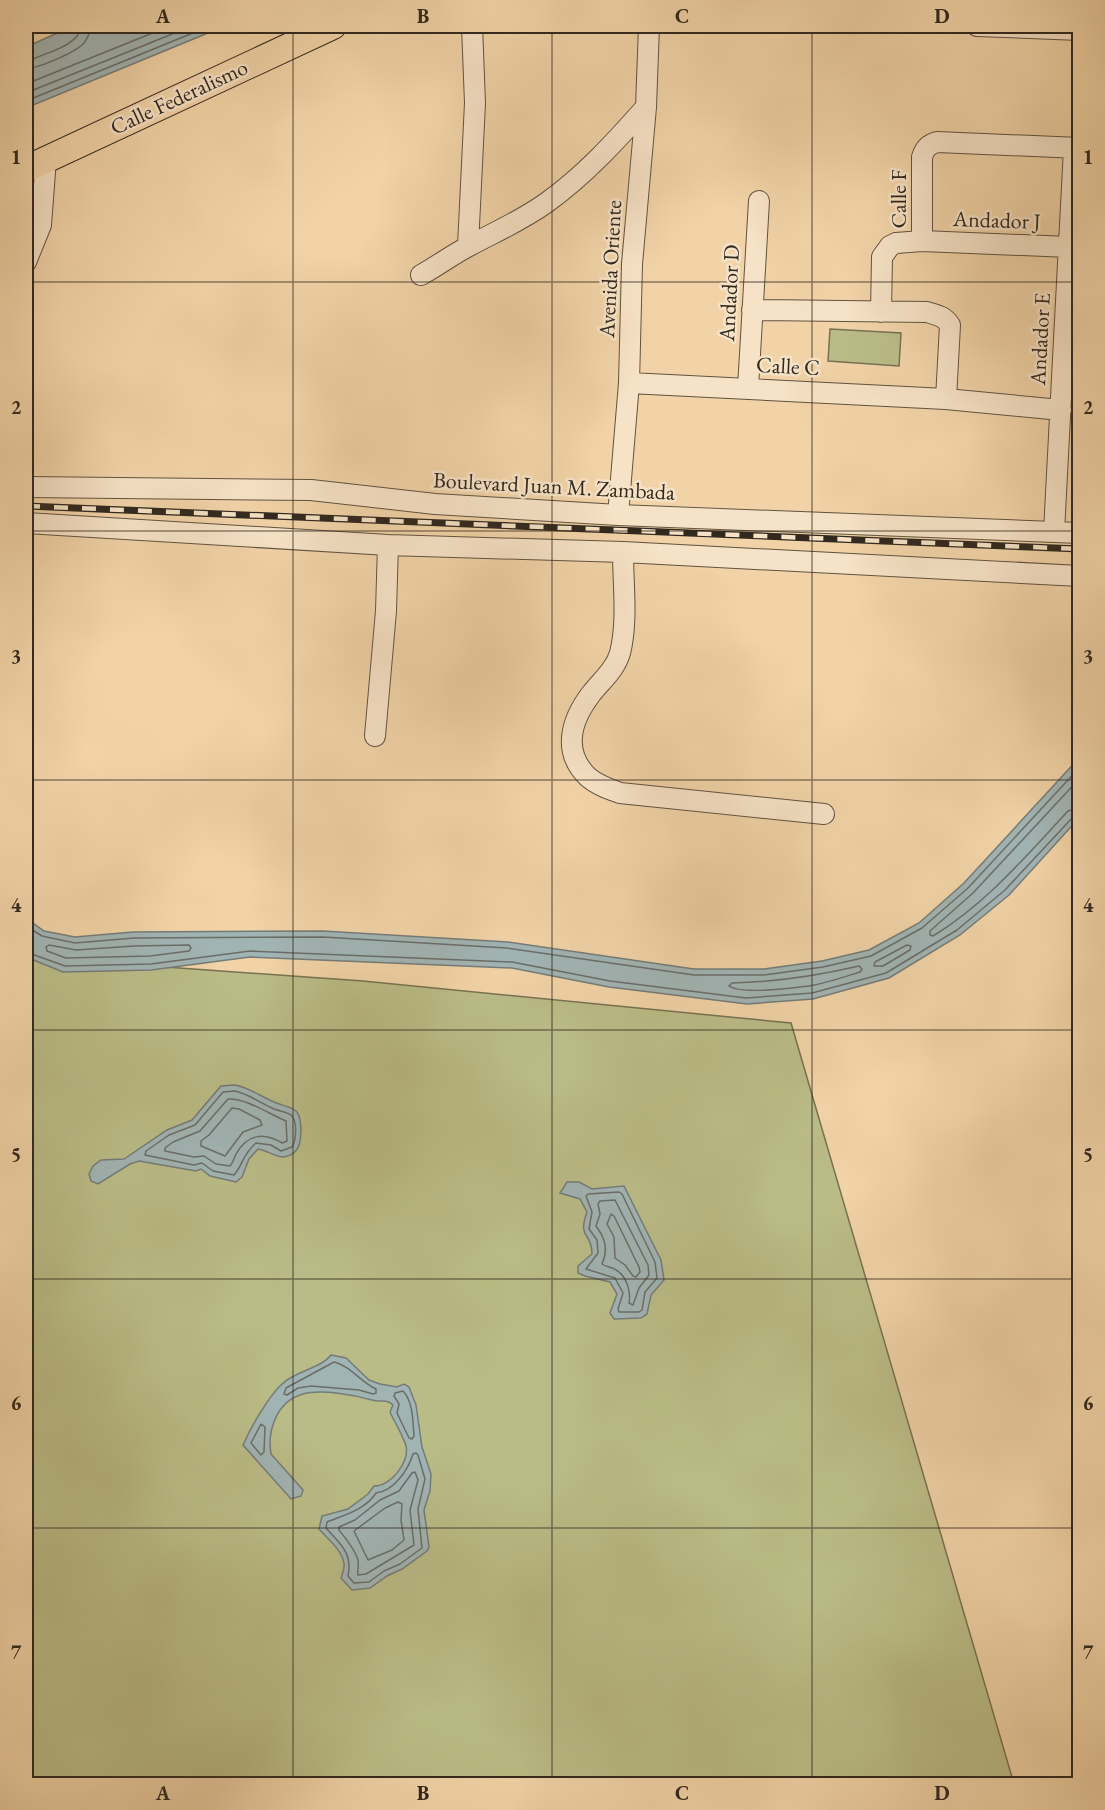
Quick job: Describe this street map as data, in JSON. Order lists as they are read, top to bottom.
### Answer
{
  "streets": {
    "main road": ["Calle Federalismo"],
    "street": [
      "Calle F",
      "Andador J",
      "Avenida Oriente",
      "Andador D",
      "Andador E",
      "Calle C",
      "Boulevard Juan M. Zambada"
    ]
  },
  "crossings": [
    ["Calle F", "Andador J"],
    ["Calle F", "Andador E"],
    ["Andador J", "Andador E"],
    ["Avenida Oriente", "Calle C"],
    ["Avenida Oriente", "Boulevard Juan M. Zambada"],
    ["Andador D", "Calle C"],
    ["Andador E", "Calle C"],
    ["Andador E", "Boulevard Juan M. Zambada"]
  ],
  "grid": {
    "columns": [
      "A",
      "B",
      "C",
      "D"
    ],
    "rows": [
      "1",
      "2",
      "3",
      "4",
      "5",
      "6",
      "7"
    ]
  }
}
